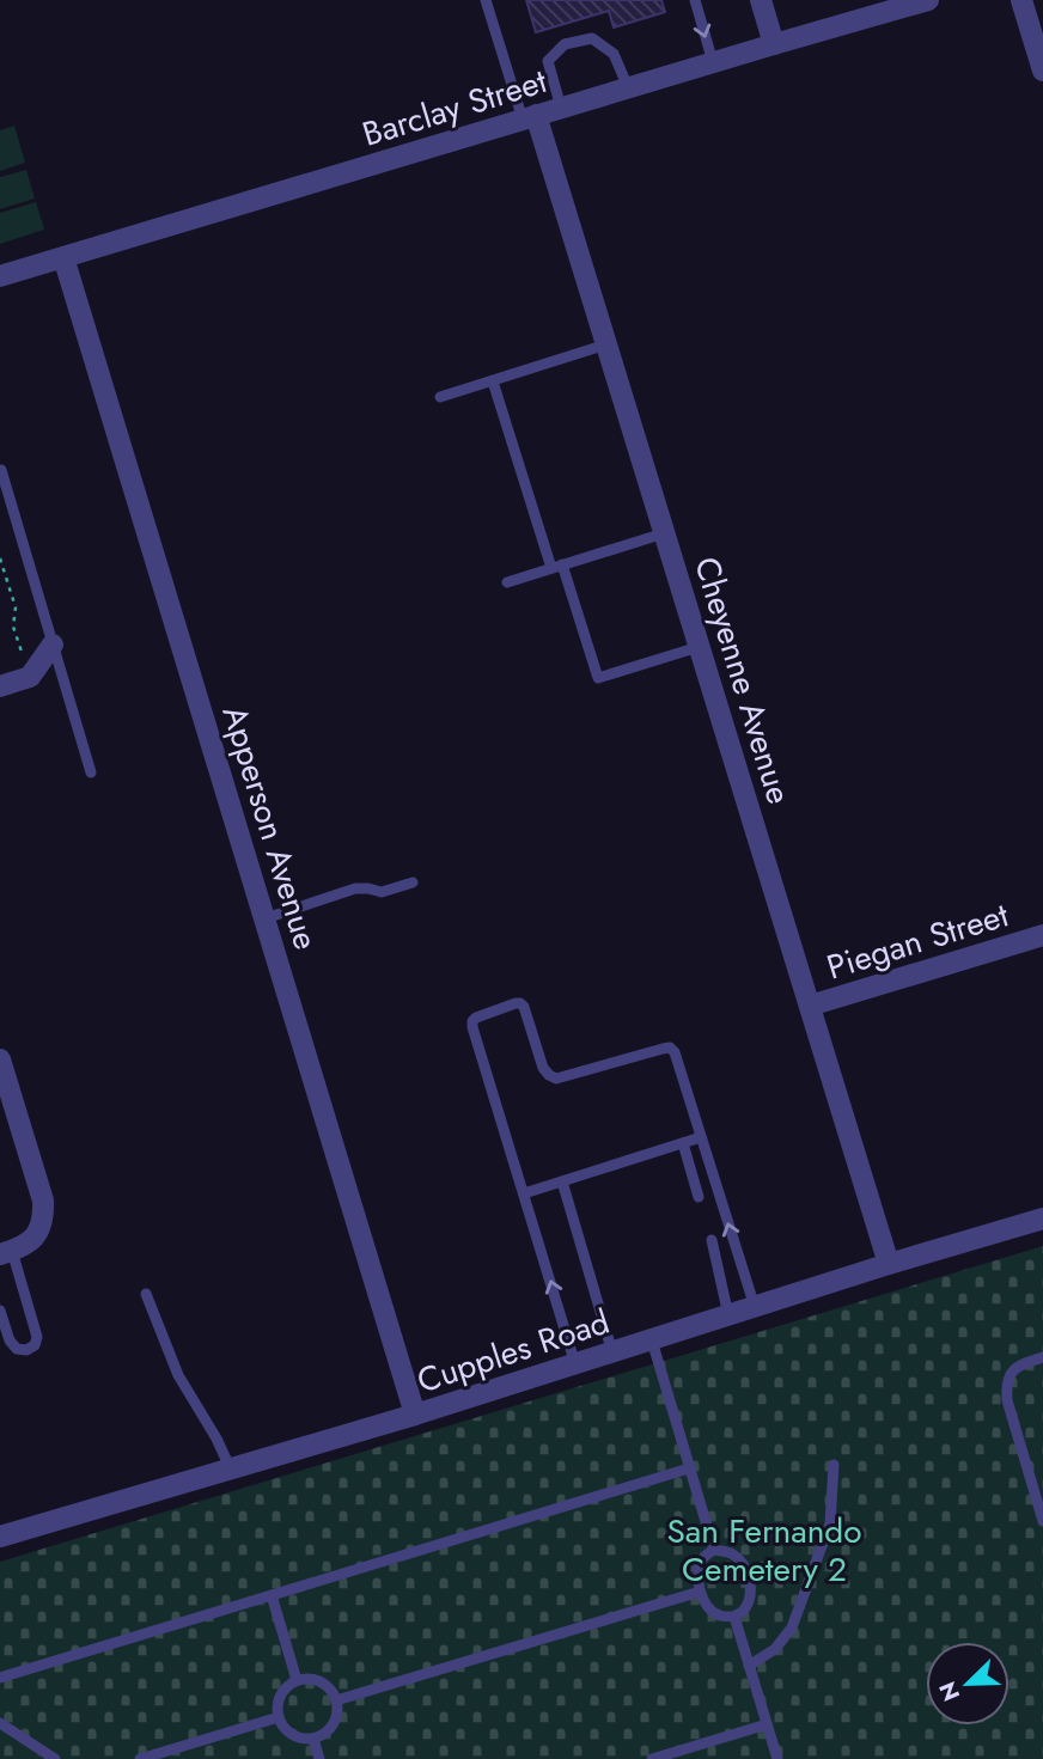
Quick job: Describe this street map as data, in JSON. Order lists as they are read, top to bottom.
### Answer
{
  "streets": {
    "street": [
      "Barclay Street",
      "Cheyenne Avenue",
      "Apperson Avenue",
      "Piegan Street",
      "Cupples Road"
    ]
  },
  "crossings": [
    ["Barclay Street", "Cheyenne Avenue"],
    ["Barclay Street", "Apperson Avenue"],
    ["Cheyenne Avenue", "Piegan Street"],
    ["Cheyenne Avenue", "Cupples Road"],
    ["Apperson Avenue", "Cupples Road"]
  ],
  "parks": ["San Fernando Cemetery 2"],
  "north": "bottom left"
}
